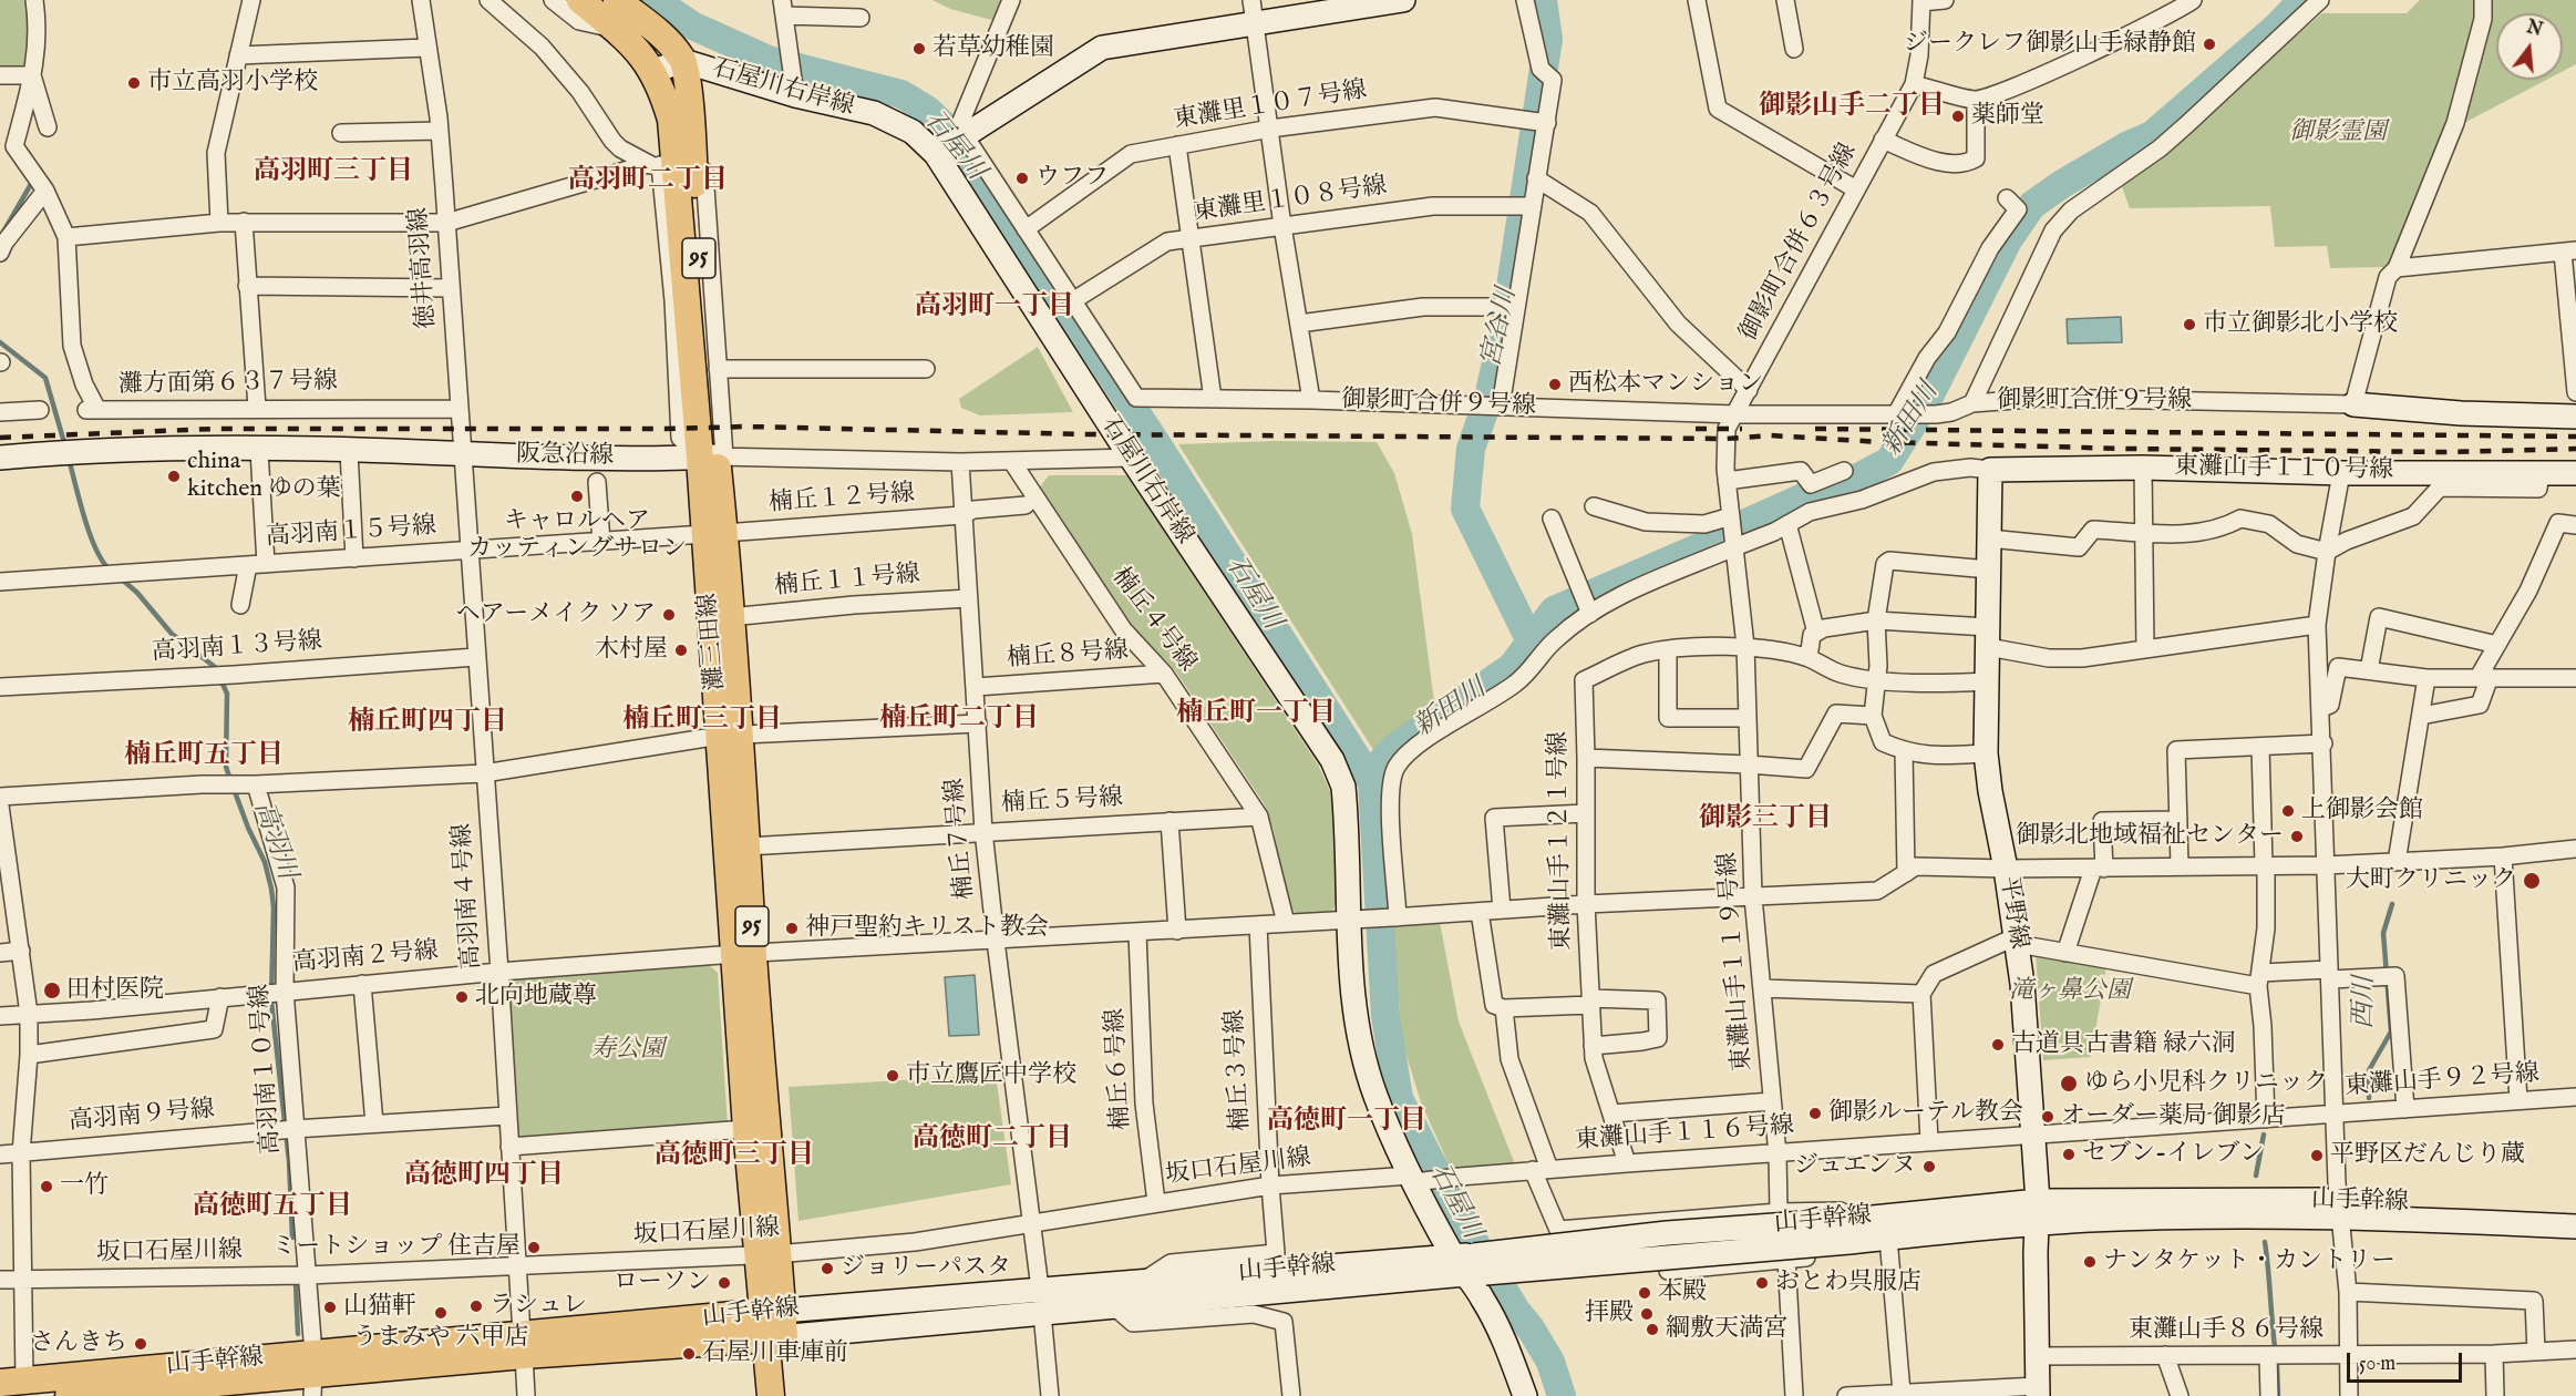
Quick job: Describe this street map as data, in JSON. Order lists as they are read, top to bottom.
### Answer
{
  "streets": {
    "main road": ["95", "灘三田線", "山手幹線"],
    "street": [
      "石屋川右岸線",
      "東灘里１０７号線",
      "東灘里１０８号線",
      "御影町合併６３号線",
      "徳井高羽線",
      "灘方面第６３７号線",
      "御影町合併９号線",
      "阪急沿線",
      "東灘山手１１０号線",
      "楠丘１２号線",
      "高羽南１５号線",
      "楠丘１１号線",
      "楠丘４号線",
      "高羽南１３号線",
      "楠丘８号線",
      "楠丘５号線",
      "楠丘７号線",
      "東灘山手１２１号線",
      "高羽南４号線",
      "平野線",
      "高羽南２号線",
      "東灘山手１１９号線",
      "高羽南１０号線",
      "楠丘６号線",
      "楠丘３号線",
      "東灘山手９２号線",
      "高羽南９号線",
      "東灘山手１１６号線",
      "坂口石屋川線",
      "東灘山手８６号線"
    ]
  },
  "crossings": [
    ["石屋川右岸線", "阪急沿線"],
    ["石屋川右岸線", "灘三田線"],
    ["石屋川右岸線", "高羽南２号線"],
    ["石屋川右岸線", "坂口石屋川線"],
    ["石屋川右岸線", "山手幹線"],
    ["東灘里１０８号線", "御影町合併９号線"],
    ["御影町合併６３号線", "御影町合併９号線"],
    ["御影町合併６３号線", "東灘山手１１９号線"],
    ["徳井高羽線", "灘方面第６３７号線"],
    ["徳井高羽線", "阪急沿線"],
    ["徳井高羽線", "高羽南４号線"],
    ["御影町合併９号線", "東灘山手１１９号線"],
    ["阪急沿線", "楠丘４号線"],
    ["阪急沿線", "灘三田線"],
    ["阪急沿線", "楠丘７号線"],
    ["阪急沿線", "高羽南４号線"],
    ["東灘山手１１０号線", "平野線"],
    ["楠丘１２号線", "高羽南１５号線"],
    ["楠丘１２号線", "灘三田線"],
    ["楠丘１２号線", "楠丘７号線"],
    ["高羽南１５号線", "灘三田線"],
    ["高羽南１５号線", "高羽南４号線"],
    ["楠丘１１号線", "灘三田線"],
    ["楠丘１１号線", "楠丘７号線"],
    ["楠丘４号線", "楠丘８号線"],
    ["楠丘４号線", "楠丘５号線"],
    ["楠丘４号線", "高羽南２号線"],
    ["灘三田線", "楠丘５号線"],
    ["灘三田線", "高羽南２号線"],
    ["灘三田線", "坂口石屋川線"],
    ["灘三田線", "山手幹線"],
    ["高羽南１３号線", "高羽南４号線"],
    ["楠丘８号線", "楠丘７号線"],
    ["楠丘５号線", "楠丘７号線"],
    ["楠丘７号線", "高羽南２号線"],
    ["楠丘７号線", "坂口石屋川線"],
    ["楠丘７号線", "山手幹線"],
    ["東灘山手１２１号線", "平野線"],
    ["東灘山手１２１号線", "高羽南２号線"],
    ["東灘山手１２１号線", "東灘山手１１９号線"],
    ["東灘山手１２１号線", "東灘山手１１６号線"],
    ["高羽南４号線", "高羽南２号線"],
    ["高羽南４号線", "高羽南９号線"],
    ["高羽南４号線", "坂口石屋川線"],
    ["高羽南４号線", "山手幹線"],
    ["平野線", "東灘山手９２号線"],
    ["平野線", "東灘山手１１６号線"],
    ["平野線", "山手幹線"],
    ["平野線", "東灘山手８６号線"],
    ["高羽南２号線", "東灘山手１１９号線"],
    ["高羽南２号線", "高羽南１０号線"],
    ["高羽南２号線", "楠丘６号線"],
    ["高羽南２号線", "楠丘３号線"],
    ["東灘山手１１９号線", "東灘山手１１６号線"],
    ["高羽南１０号線", "高羽南９号線"],
    ["高羽南１０号線", "坂口石屋川線"],
    ["高羽南１０号線", "山手幹線"],
    ["楠丘６号線", "坂口石屋川線"],
    ["楠丘３号線", "坂口石屋川線"],
    ["楠丘３号線", "山手幹線"],
    ["東灘山手９２号線", "東灘山手１１６号線"],
    ["東灘山手１１６号線", "坂口石屋川線"]
  ],
  "districts": [
    "御影山手二丁目",
    "高羽町三丁目",
    "高羽町二丁目",
    "高羽町一丁目",
    "楠丘町一丁目",
    "楠丘町二丁目",
    "楠丘町三丁目",
    "楠丘町四丁目",
    "楠丘町五丁目",
    "御影三丁目",
    "高徳町一丁目",
    "高徳町二丁目",
    "高徳町三丁目",
    "高徳町四丁目",
    "高徳町五丁目"
  ],
  "water": [
    "石屋川",
    "宮谷川",
    "新田川",
    "高羽川",
    "西川"
  ],
  "parks": ["御影霊園", "滝ヶ鼻公園", "寿公園"],
  "places": [
    "ジークレフ御影山手緑静館",
    "若草幼稚園",
    "市立高羽小学校",
    "薬師堂",
    "ウフフ",
    "市立御影北小学校",
    "西松本マンション",
    "china kitchen ゆの葉",
    "キャロルヘア カッティングサロン",
    "ヘアーメイク ソア",
    "木村屋",
    "上御影会館",
    "御影北地域福祉センター",
    "大町クリニック",
    "神戸聖約キリスト教会",
    "田村医院",
    "北向地蔵尊",
    "古道具古書籍 緑六洞",
    "市立鷹匠中学校",
    "ゆら小児科クリニック",
    "御影ルーテル教会",
    "オーダー薬局 御影店",
    "セブン-イレブン",
    "平野区だんじり蔵",
    "ジュエンヌ",
    "一竹",
    "ミートショップ 住吉屋",
    "ナンタケット・カントリー",
    "ジョリーパスタ",
    "ローソン",
    "おとわ呉服店",
    "本殿",
    "ラシュレ",
    "山猫軒",
    "うまみや 六甲店",
    "拝殿",
    "綱敷天満宮",
    "さんきち",
    "石屋川車庫前"
  ],
  "scale_bar": "50 m",
  "north": "top"
}
